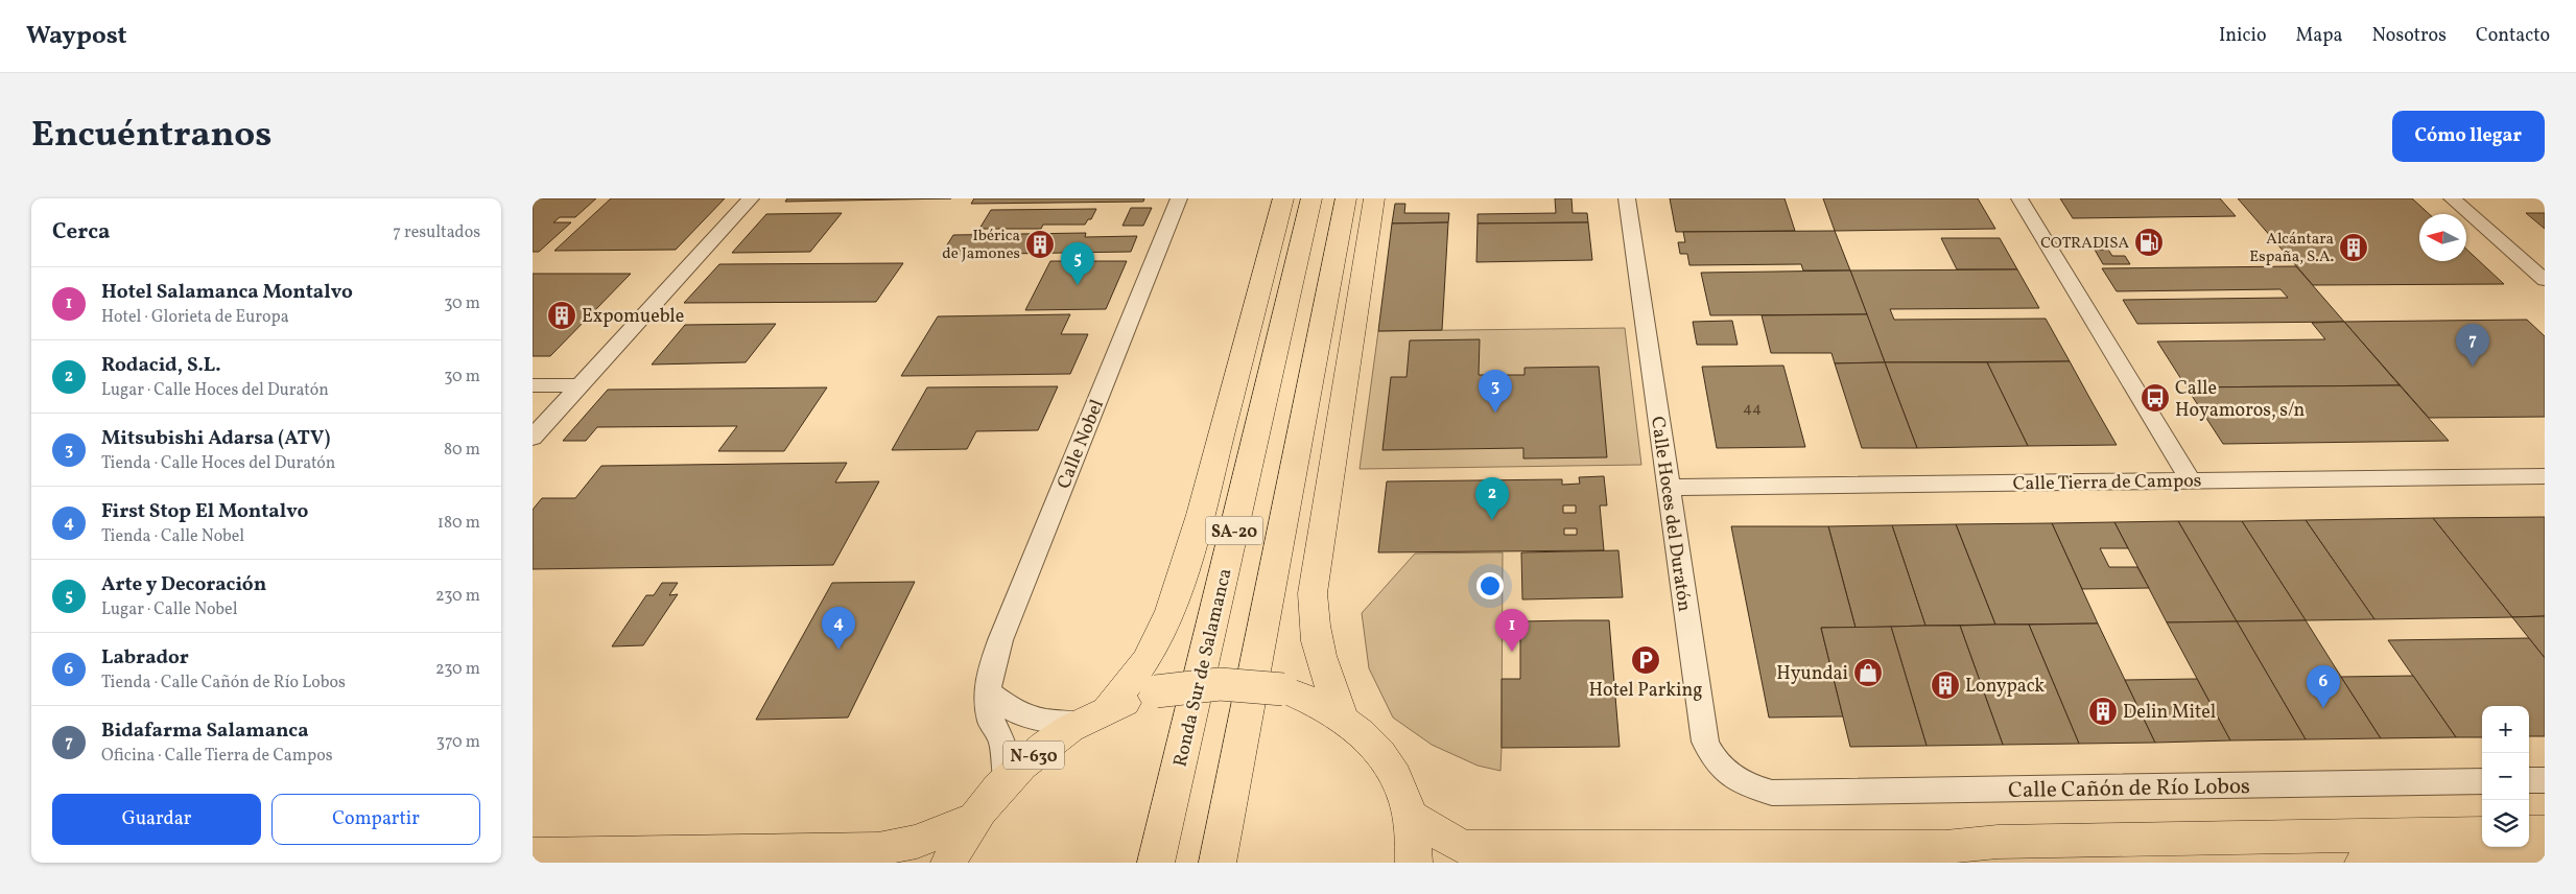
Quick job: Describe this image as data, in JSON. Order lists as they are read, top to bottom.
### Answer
{
  "streets": {
    "highway": ["SA-20", "Ronda Sur de Salamanca", "N-630"],
    "street": [
      "Calle Nobel",
      "Calle Tierra de Campos",
      "Calle Hoces del Duratón",
      "Calle Cañón de Río Lobos"
    ]
  },
  "crossings": [
    ["Calle Nobel", "N-630"],
    ["Calle Tierra de Campos", "Calle Hoces del Duratón"],
    ["Calle Hoces del Duratón", "Calle Cañón de Río Lobos"]
  ],
  "places": {
    "fuel station": ["COTRADISA"],
    "building": [
      "Ibérica de Jamones",
      "Alcántara España, S.A.",
      "Expomueble",
      "Lonypack",
      "Delin Mitel"
    ],
    "bus stop": ["Calle Hoyamoros, s/n"],
    "parking": ["Hotel Parking"],
    "shop": ["Hyundai"]
  },
  "house_numbers": ["44"],
  "north": "left",
  "page": {
    "header": "Waypost",
    "nav": [
      "Inicio",
      "Mapa",
      "Nosotros",
      "Contacto"
    ],
    "title": "Encuéntranos",
    "buttons": [
      "Cómo llegar",
      ["Guardar", "Compartir"]
    ],
    "heading": ["Cerca", "7 resultados"],
    "pins": [
      "5",
      "7",
      "3",
      "2",
      "4",
      "1",
      "6"
    ],
    "list": [
      {
        "mark": "1",
        "name": "Hotel Salamanca Montalvo",
        "note": "Hotel · Glorieta de Europa",
        "value": "30 m"
      },
      {
        "mark": "2",
        "name": "Rodacid, S.L.",
        "note": "Lugar · Calle Hoces del Duratón",
        "value": "30 m"
      },
      {
        "mark": "3",
        "name": "Mitsubishi Adarsa (ATV)",
        "note": "Tienda · Calle Hoces del Duratón",
        "value": "80 m"
      },
      {
        "mark": "4",
        "name": "First Stop El Montalvo",
        "note": "Tienda · Calle Nobel",
        "value": "180 m"
      },
      {
        "mark": "5",
        "name": "Arte y Decoración",
        "note": "Lugar · Calle Nobel",
        "value": "230 m"
      },
      {
        "mark": "6",
        "name": "Labrador",
        "note": "Tienda · Calle Cañón de Río Lobos",
        "value": "230 m"
      },
      {
        "mark": "7",
        "name": "Bidafarma Salamanca",
        "note": "Oficina · Calle Tierra de Campos",
        "value": "370 m"
      }
    ],
    "map_buttons": ["+", "−"]
  }
}
